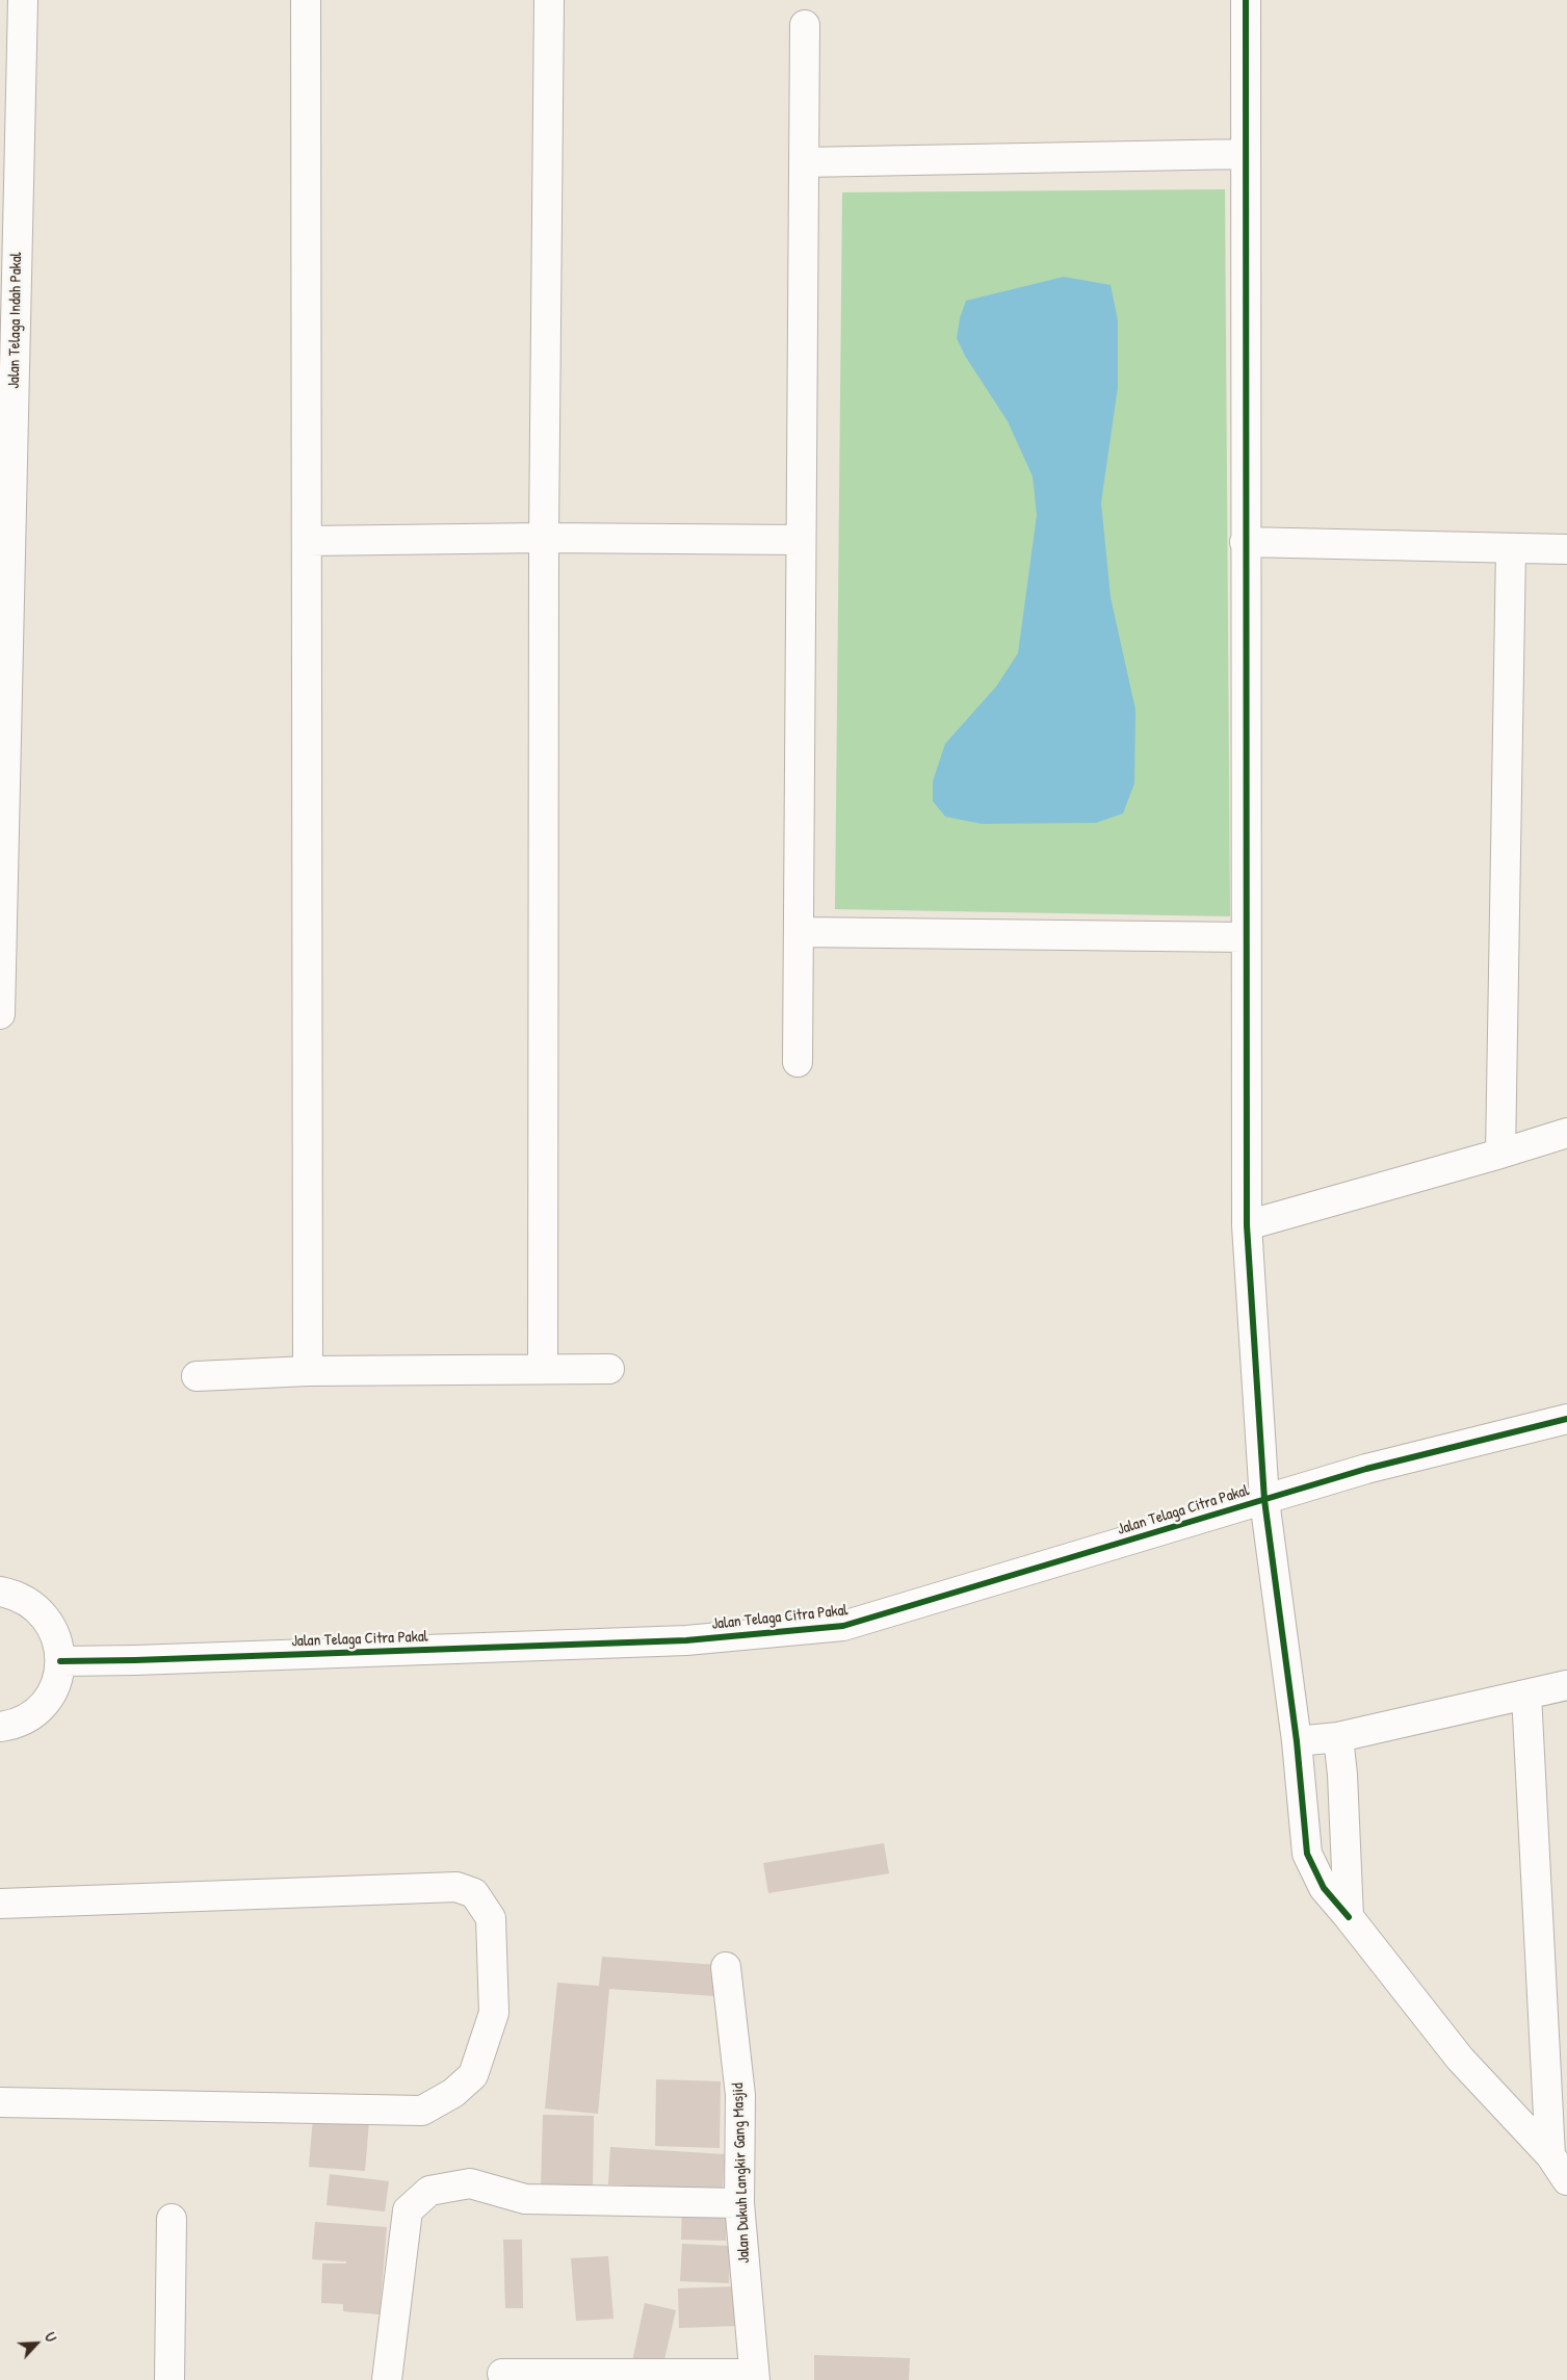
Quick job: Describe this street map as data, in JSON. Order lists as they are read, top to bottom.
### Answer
{
  "streets": {
    "street": ["Jalan Telaga Indah Pakal", "Jalan Telaga Citra Pakal", "Jalan Dukuh Langkir Gang Masjid"]
  },
  "north": "top right"
}
